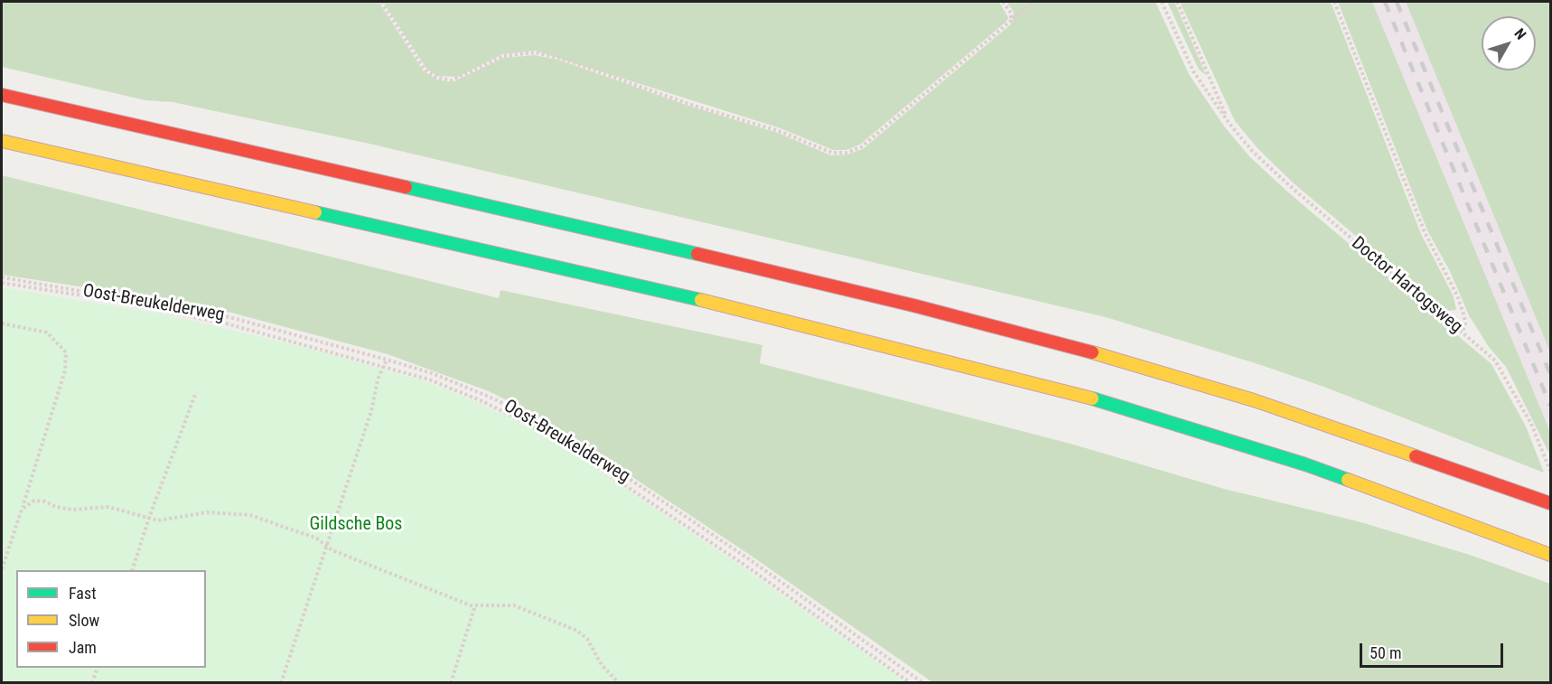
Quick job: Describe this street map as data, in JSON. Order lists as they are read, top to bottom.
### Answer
{
  "streets": {
    "path": ["Doctor Hartogsweg", "Oost-Breukelderweg"]
  },
  "parks": ["Gildsche Bos"],
  "legend": ["Fast", "Slow", "Jam"],
  "scale_bar": "50 m",
  "north": "top right"
}
